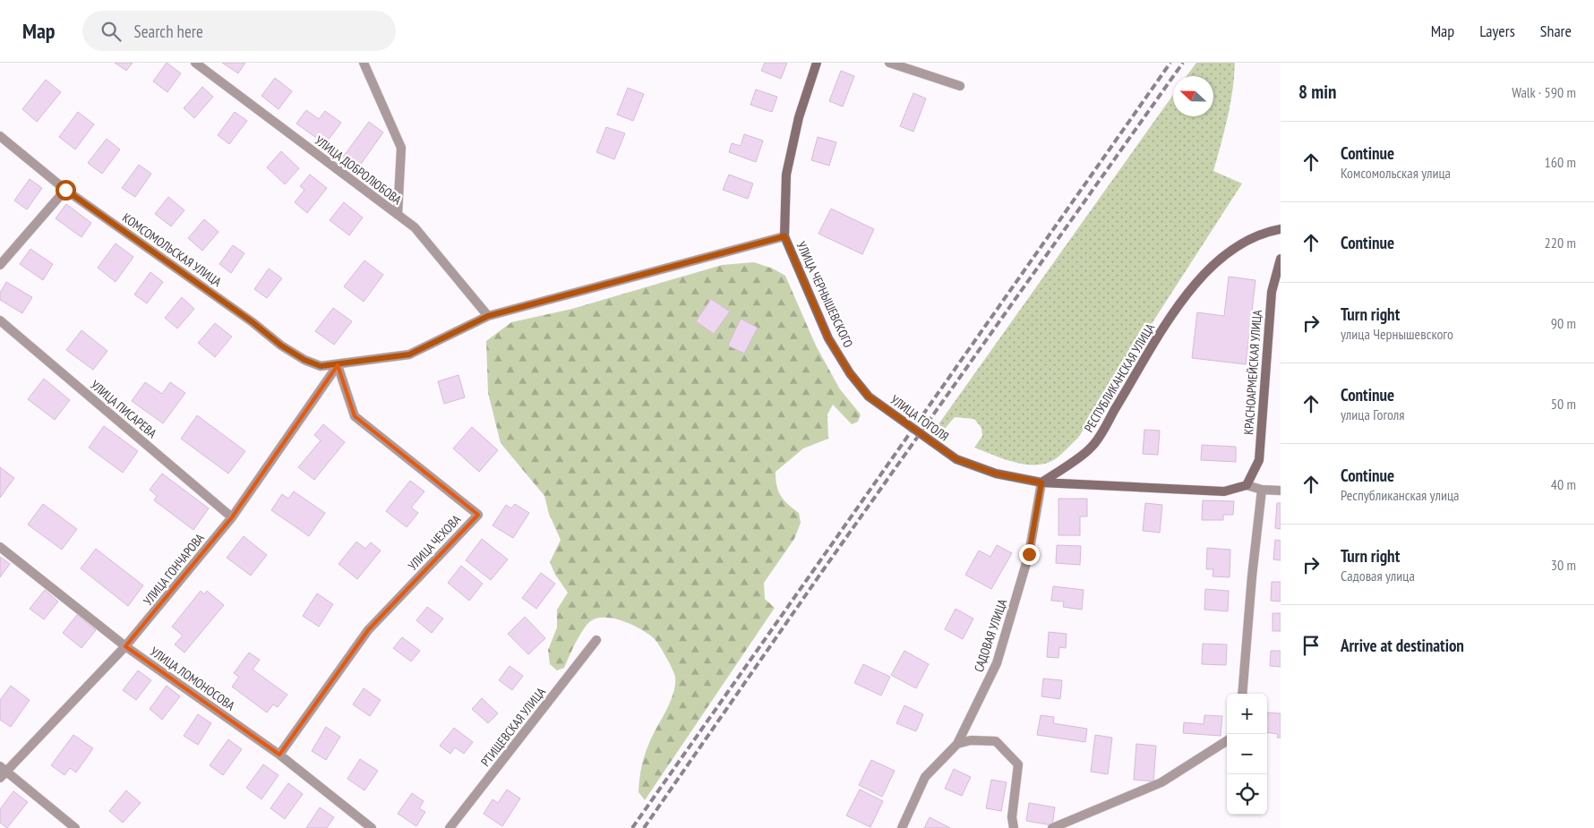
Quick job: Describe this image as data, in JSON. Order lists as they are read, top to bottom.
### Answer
{
  "streets": {
    "street": [
      "УЛИЦА ДОБРОЛЮБОВА",
      "КОМСОМОЛЬСКАЯ УЛИЦА",
      "УЛИЦА ЧЕРНЫШЕВСКОГО",
      "КРАСНОАРМЕЙСКАЯ УЛИЦА",
      "РЕСПУБЛИКАНСКАЯ УЛИЦА",
      "УЛИЦА ПИСАРЕВА",
      "УЛИЦА ГОГОЛЯ",
      "УЛИЦА ЧЕХОВА",
      "УЛИЦА ГОНЧАРОВА",
      "САДОВАЯ УЛИЦА",
      "УЛИЦА ЛОМОНОСОВА",
      "РТИЩЕВСКАЯ УЛИЦА"
    ]
  },
  "crossings": [
    ["УЛИЦА ДОБРОЛЮБОВА", "КОМСОМОЛЬСКАЯ УЛИЦА"],
    ["КОМСОМОЛЬСКАЯ УЛИЦА", "УЛИЦА ЧЕРНЫШЕВСКОГО"],
    ["КОМСОМОЛЬСКАЯ УЛИЦА", "УЛИЦА ЧЕХОВА"],
    ["КОМСОМОЛЬСКАЯ УЛИЦА", "УЛИЦА ГОНЧАРОВА"],
    ["УЛИЦА ЧЕРНЫШЕВСКОГО", "УЛИЦА ГОГОЛЯ"],
    ["РЕСПУБЛИКАНСКАЯ УЛИЦА", "УЛИЦА ГОГОЛЯ"],
    ["РЕСПУБЛИКАНСКАЯ УЛИЦА", "САДОВАЯ УЛИЦА"],
    ["УЛИЦА ПИСАРЕВА", "УЛИЦА ГОНЧАРОВА"],
    ["УЛИЦА ГОГОЛЯ", "САДОВАЯ УЛИЦА"],
    ["УЛИЦА ЧЕХОВА", "УЛИЦА ГОНЧАРОВА"],
    ["УЛИЦА ЧЕХОВА", "УЛИЦА ЛОМОНОСОВА"],
    ["УЛИЦА ГОНЧАРОВА", "УЛИЦА ЛОМОНОСОВА"]
  ],
  "north": "left",
  "page": {
    "header": "Map",
    "search": "Search here",
    "nav": ["Map", "Layers", "Share"],
    "heading": ["8 min", "Walk · 590 m"],
    "list": [
      ["Continue", "Комсомольская улица", "160 m"],
      ["Continue", "220 m"],
      ["Turn right", "улица Чернышевского", "90 m"],
      ["Continue", "улица Гоголя", "50 m"],
      ["Continue", "Республиканская улица", "40 m"],
      ["Turn right", "Садовая улица", "30 m"],
      "Arrive at destination"
    ],
    "map_buttons": ["+", "−"]
  }
}
